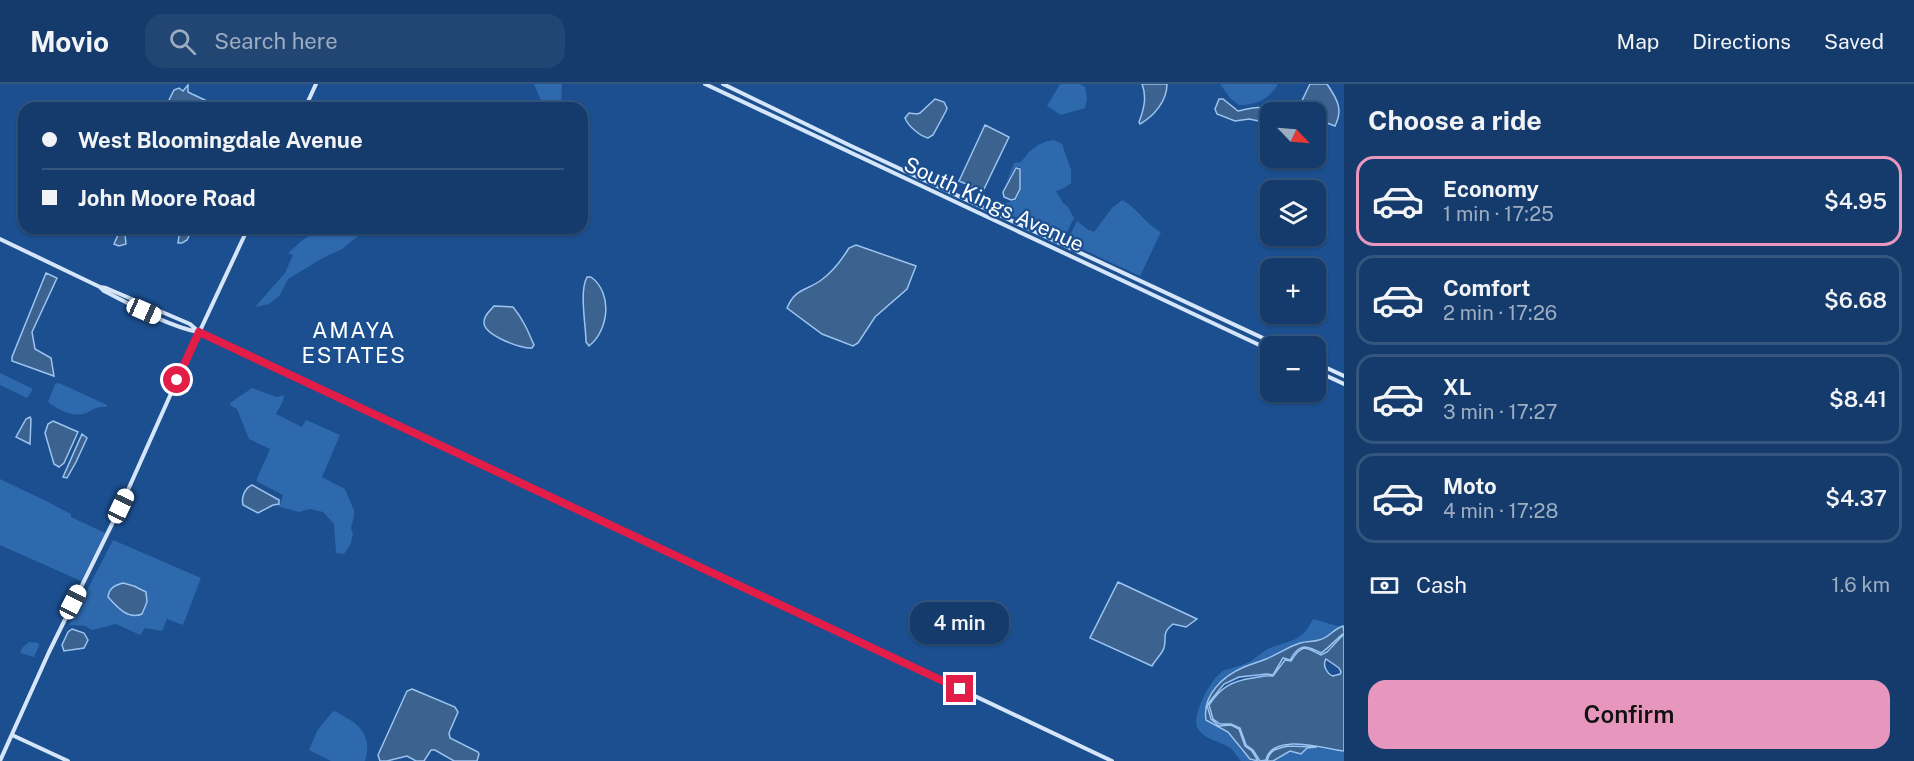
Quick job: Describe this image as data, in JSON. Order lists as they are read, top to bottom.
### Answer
{
  "streets": {
    "main road": ["South Kings Avenue"]
  },
  "districts": ["AMAYA ESTATES"],
  "north": "bottom right",
  "page": {
    "header": "Movio",
    "search": "Search here",
    "nav": ["Map", "Directions", "Saved"],
    "heading": "Choose a ride",
    "map_buttons": ["+", "−"],
    "banner": ["West Bloomingdale Avenue", "John Moore Road"],
    "list": [
      {
        "name": "Economy",
        "note": "1 min · 17:25",
        "value": "$4.95"
      },
      {
        "name": "Comfort",
        "note": "2 min · 17:26",
        "value": "$6.68"
      },
      {
        "name": "XL",
        "note": "3 min · 17:27",
        "value": "$8.41"
      },
      {
        "name": "Moto",
        "note": "4 min · 17:28",
        "value": "$4.37"
      }
    ],
    "pay": ["Cash", "1.6 km"],
    "bubble": "4 min",
    "buttons": "Confirm"
  }
}
